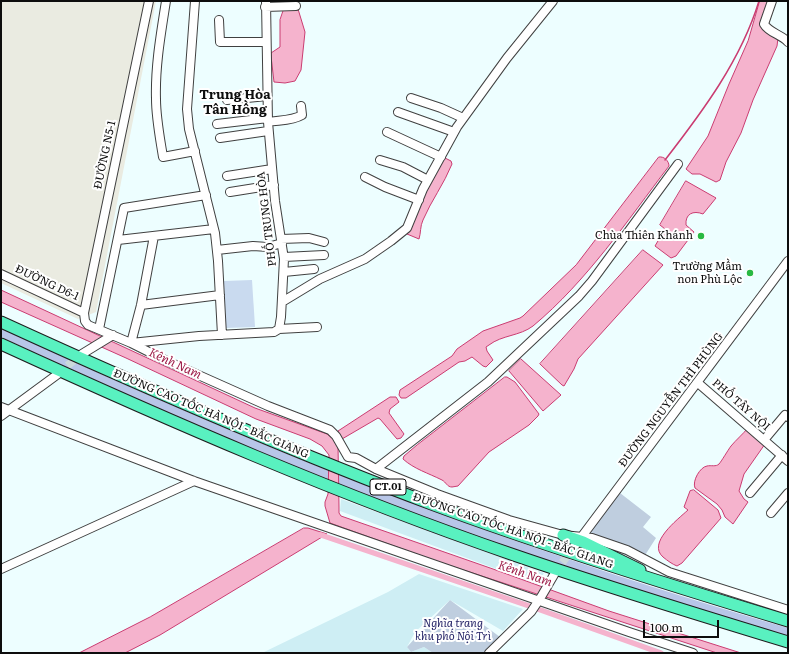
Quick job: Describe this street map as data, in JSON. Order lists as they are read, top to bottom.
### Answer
{
  "streets": {
    "highway": ["ĐƯỜNG CAO TỐC HÀ NỘI - BẮC GIANG", "CT.01"],
    "street": [
      "ĐƯỜNG N5-1",
      "PHỐ TRUNG HÒA",
      "ĐƯỜNG D6-1",
      "ĐƯỜNG NGUYỄN THÌ PHÙNG",
      "PHỐ TÂY NỘI"
    ]
  },
  "crossings": [
    ["ĐƯỜNG N5-1", "ĐƯỜNG D6-1"],
    ["ĐƯỜNG NGUYỄN THÌ PHÙNG", "PHỐ TÂY NỘI"]
  ],
  "districts": ["Trung Hòa Tân Hồng"],
  "water": ["Kênh Nam"],
  "parks": ["Nghĩa trang khu phố Nội Trì"],
  "places": ["Chùa Thiên Khánh", "Trường Mầm non Phù Lộc"],
  "scale_bar": "100 m"
}
